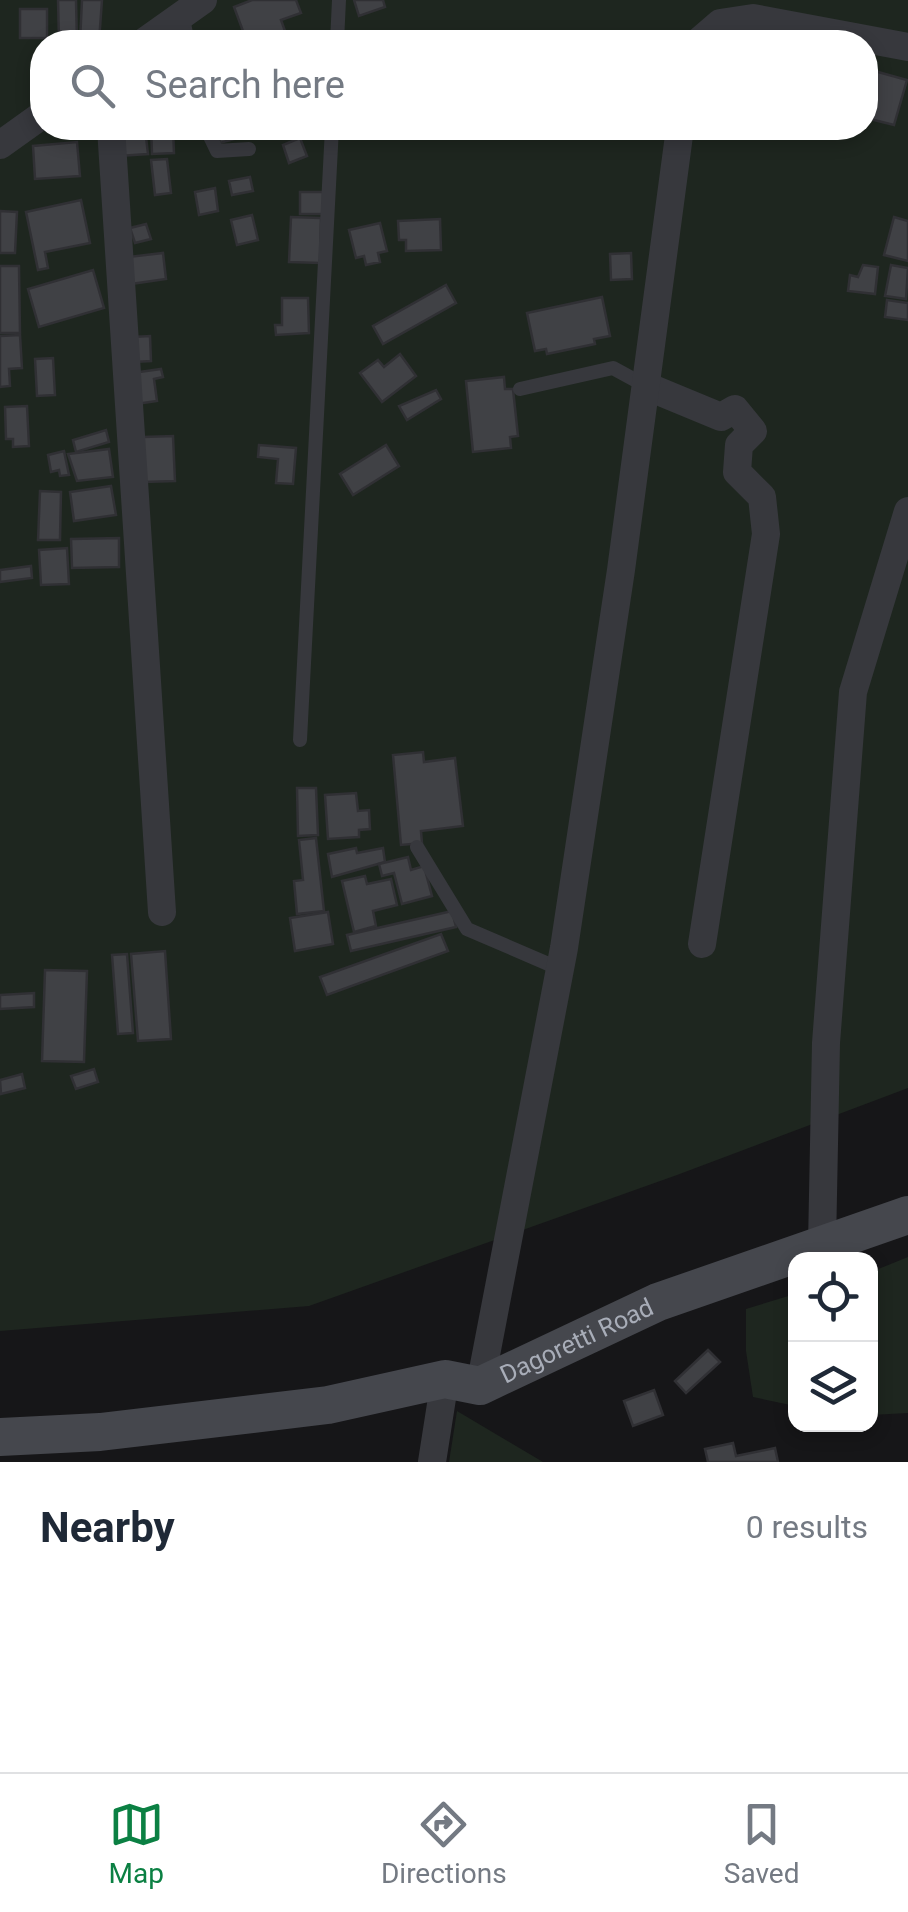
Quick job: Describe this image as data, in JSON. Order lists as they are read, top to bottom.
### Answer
{
  "streets": {
    "main road": ["Dagoretti Road"]
  },
  "page": {
    "search": "Search here",
    "heading": ["Nearby", "0 results"],
    "nav": ["Map", "Directions", "Saved"]
  }
}
